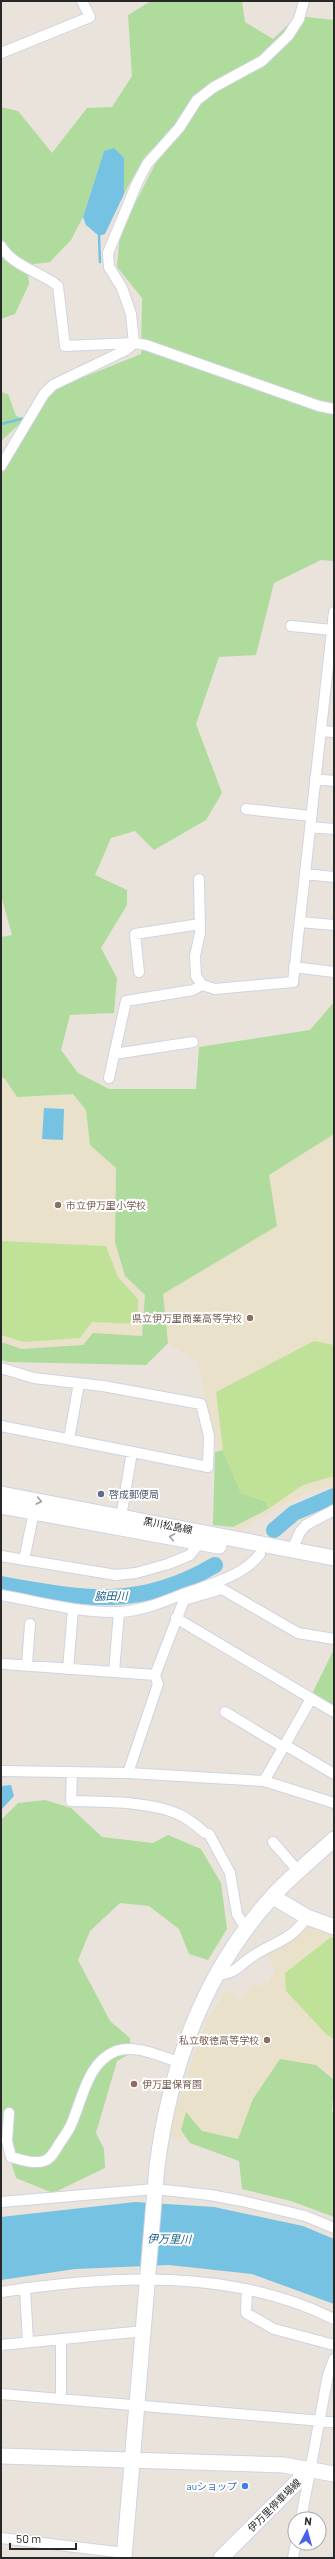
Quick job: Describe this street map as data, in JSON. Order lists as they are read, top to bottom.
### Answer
{
  "streets": {
    "street": ["黒川松島線", "伊万里停車場線"]
  },
  "water": ["脇田川", "伊万里川"],
  "places": [
    "市立伊万里小学校",
    "県立伊万里商業高等学校",
    "啓成郵便局",
    "私立敬徳高等学校",
    "伊万里保育園",
    "auショップ"
  ],
  "scale_bar": "50 m",
  "north": "top"
}
